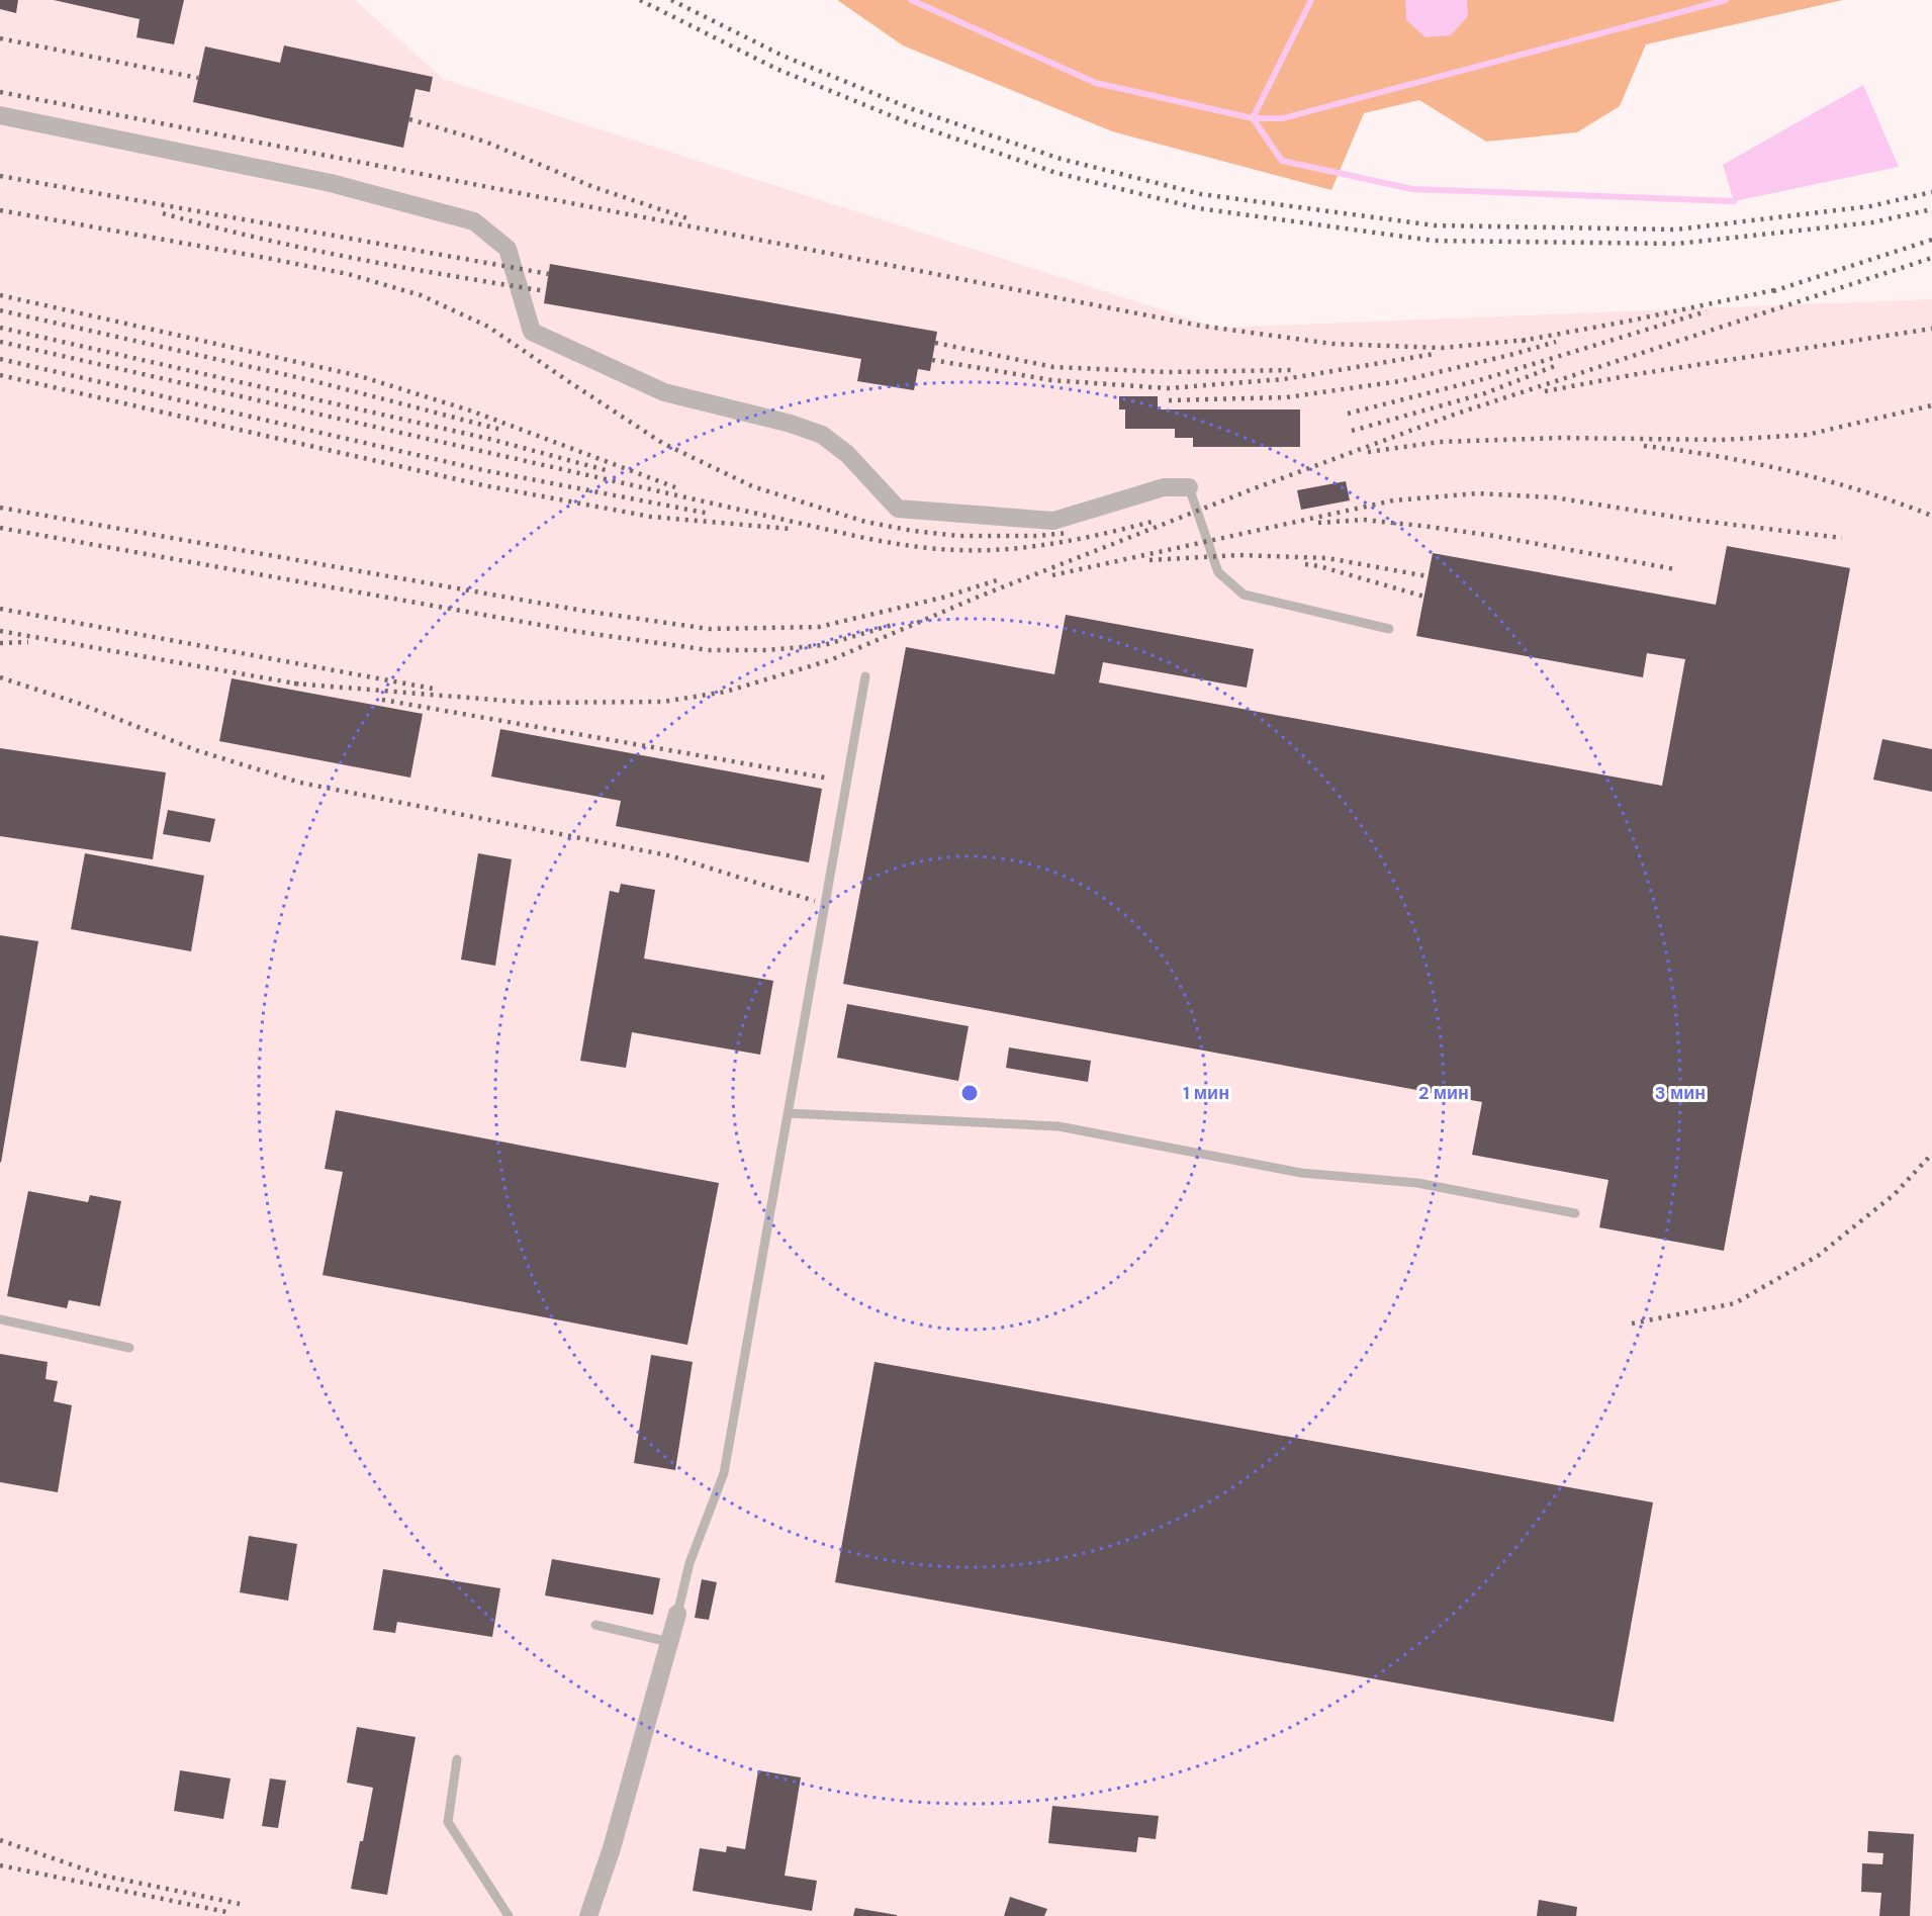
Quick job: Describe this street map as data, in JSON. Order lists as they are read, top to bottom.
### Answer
{
  "rings": ["1 мин", "2 мин", "3 мин"]
}
